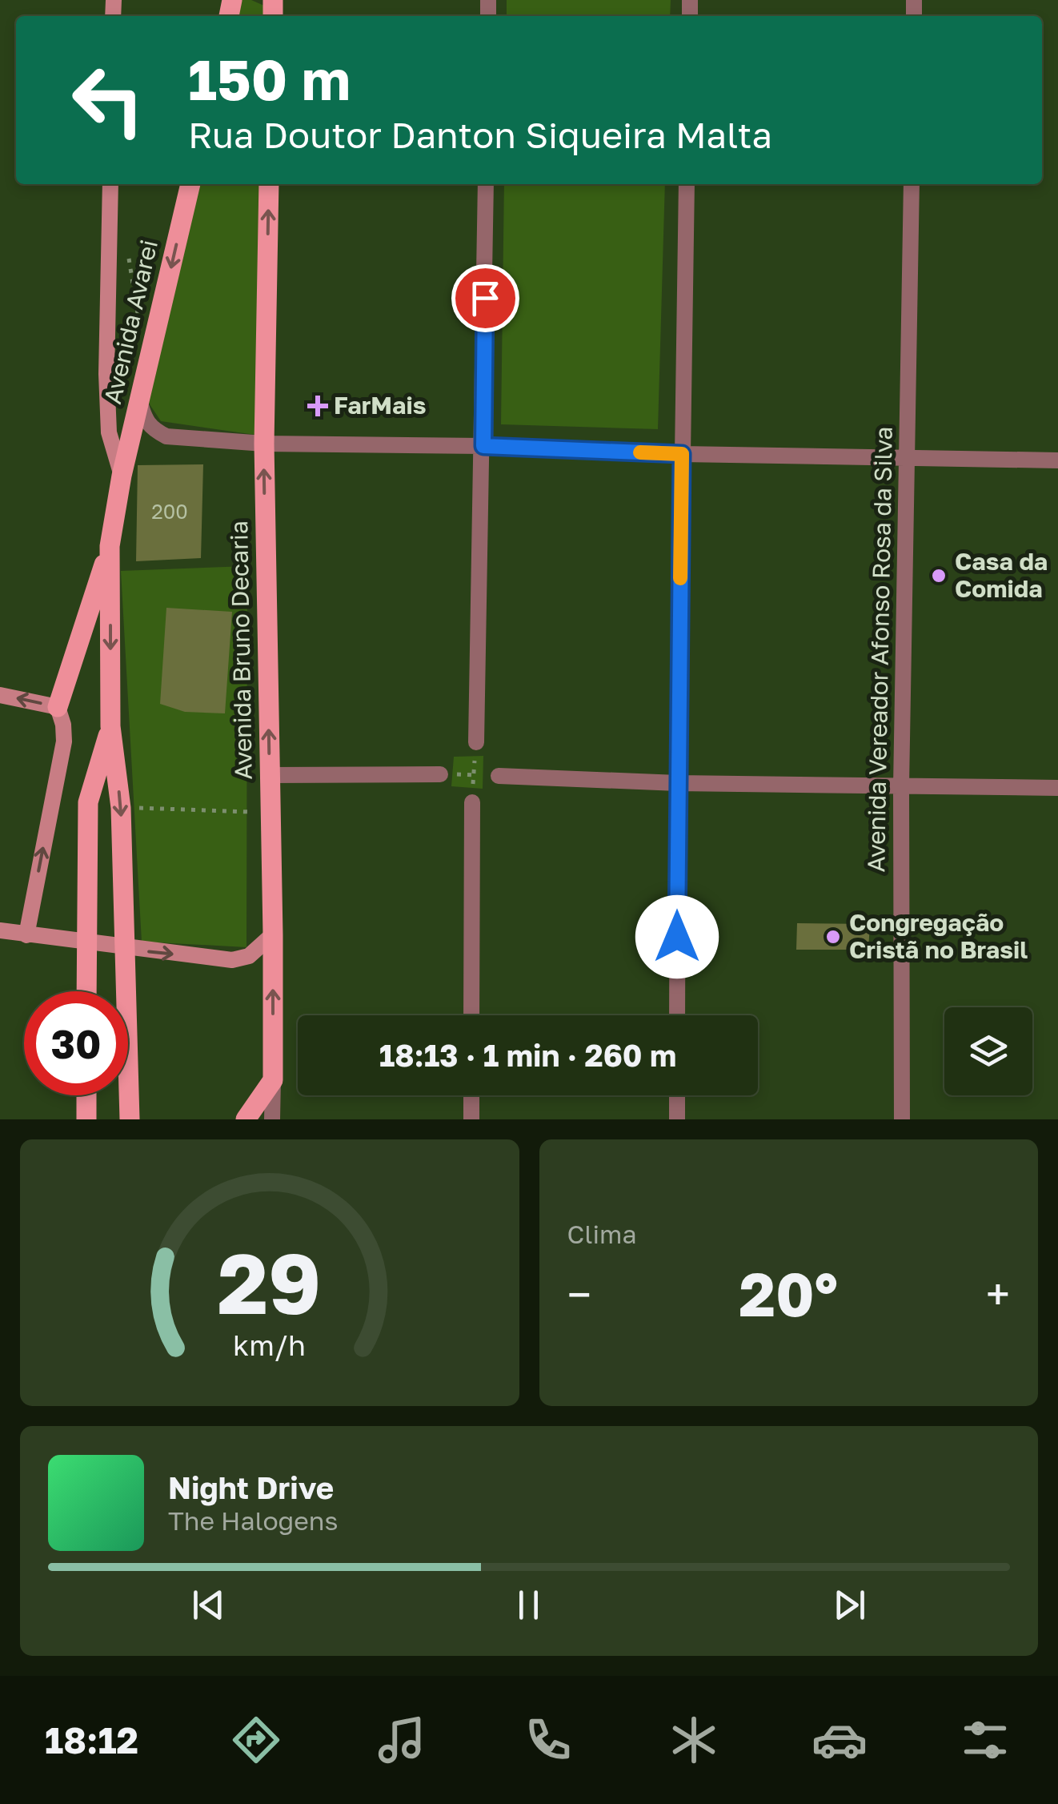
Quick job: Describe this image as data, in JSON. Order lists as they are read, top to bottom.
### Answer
{
  "streets": {
    "main road": ["Avenida Avarei", "Avenida Bruno Decaria"],
    "street": ["Avenida Vereador Afonso Rosa da Silva"]
  },
  "one_way": ["Avenida Avarei"],
  "places": {
    "health": ["FarMais"],
    "other": ["Casa da Comida", "Congregação Cristã no Brasil"]
  },
  "house_numbers": ["200"],
  "page": {
    "turn": ["150 m", "Rua Doutor Danton Siqueira Malta"],
    "limit": "30",
    "trip": "18:13 · 1 min · 260 m",
    "tile": "Clima",
    "heat": ["−", "20°", "+"],
    "song": ["Night Drive", "The Halogens"],
    "tabs": "18:12",
    "gauge": ["29", "km/h"]
  }
}
